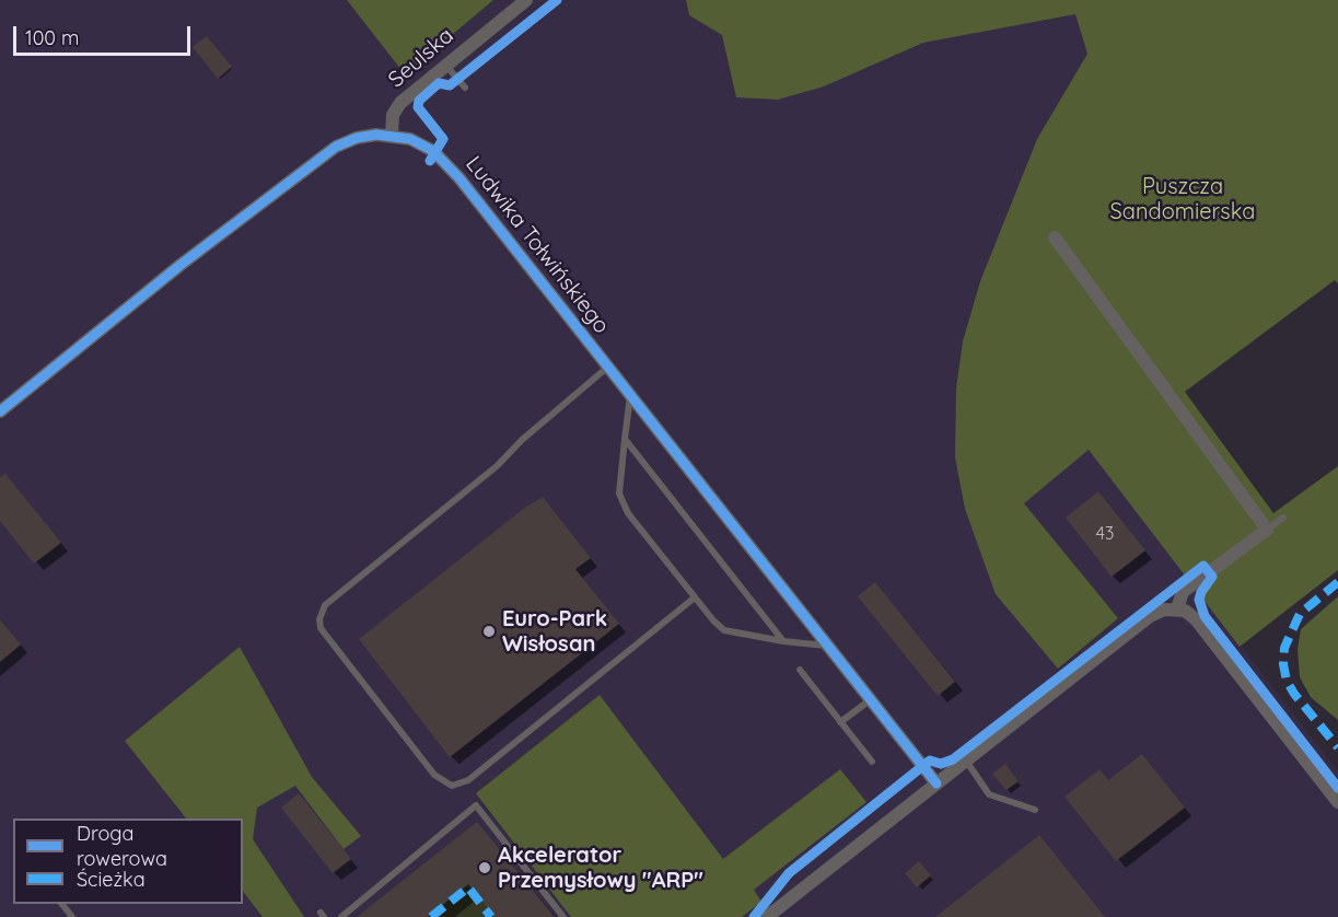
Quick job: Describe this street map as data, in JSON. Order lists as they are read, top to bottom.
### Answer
{
  "streets": {
    "street": ["Seulska", "Ludwika Tołwińskiego"]
  },
  "crossings": [
    ["Seulska", "Ludwika Tołwińskiego"]
  ],
  "parks": ["Puszcza Sandomierska"],
  "places": ["Euro-Park Wisłosan", "Akcelerator Przemysłowy \"ARP\""],
  "house_numbers": ["43"],
  "legend": ["Droga rowerowa", "Ścieżka"],
  "scale_bar": "100 m"
}
